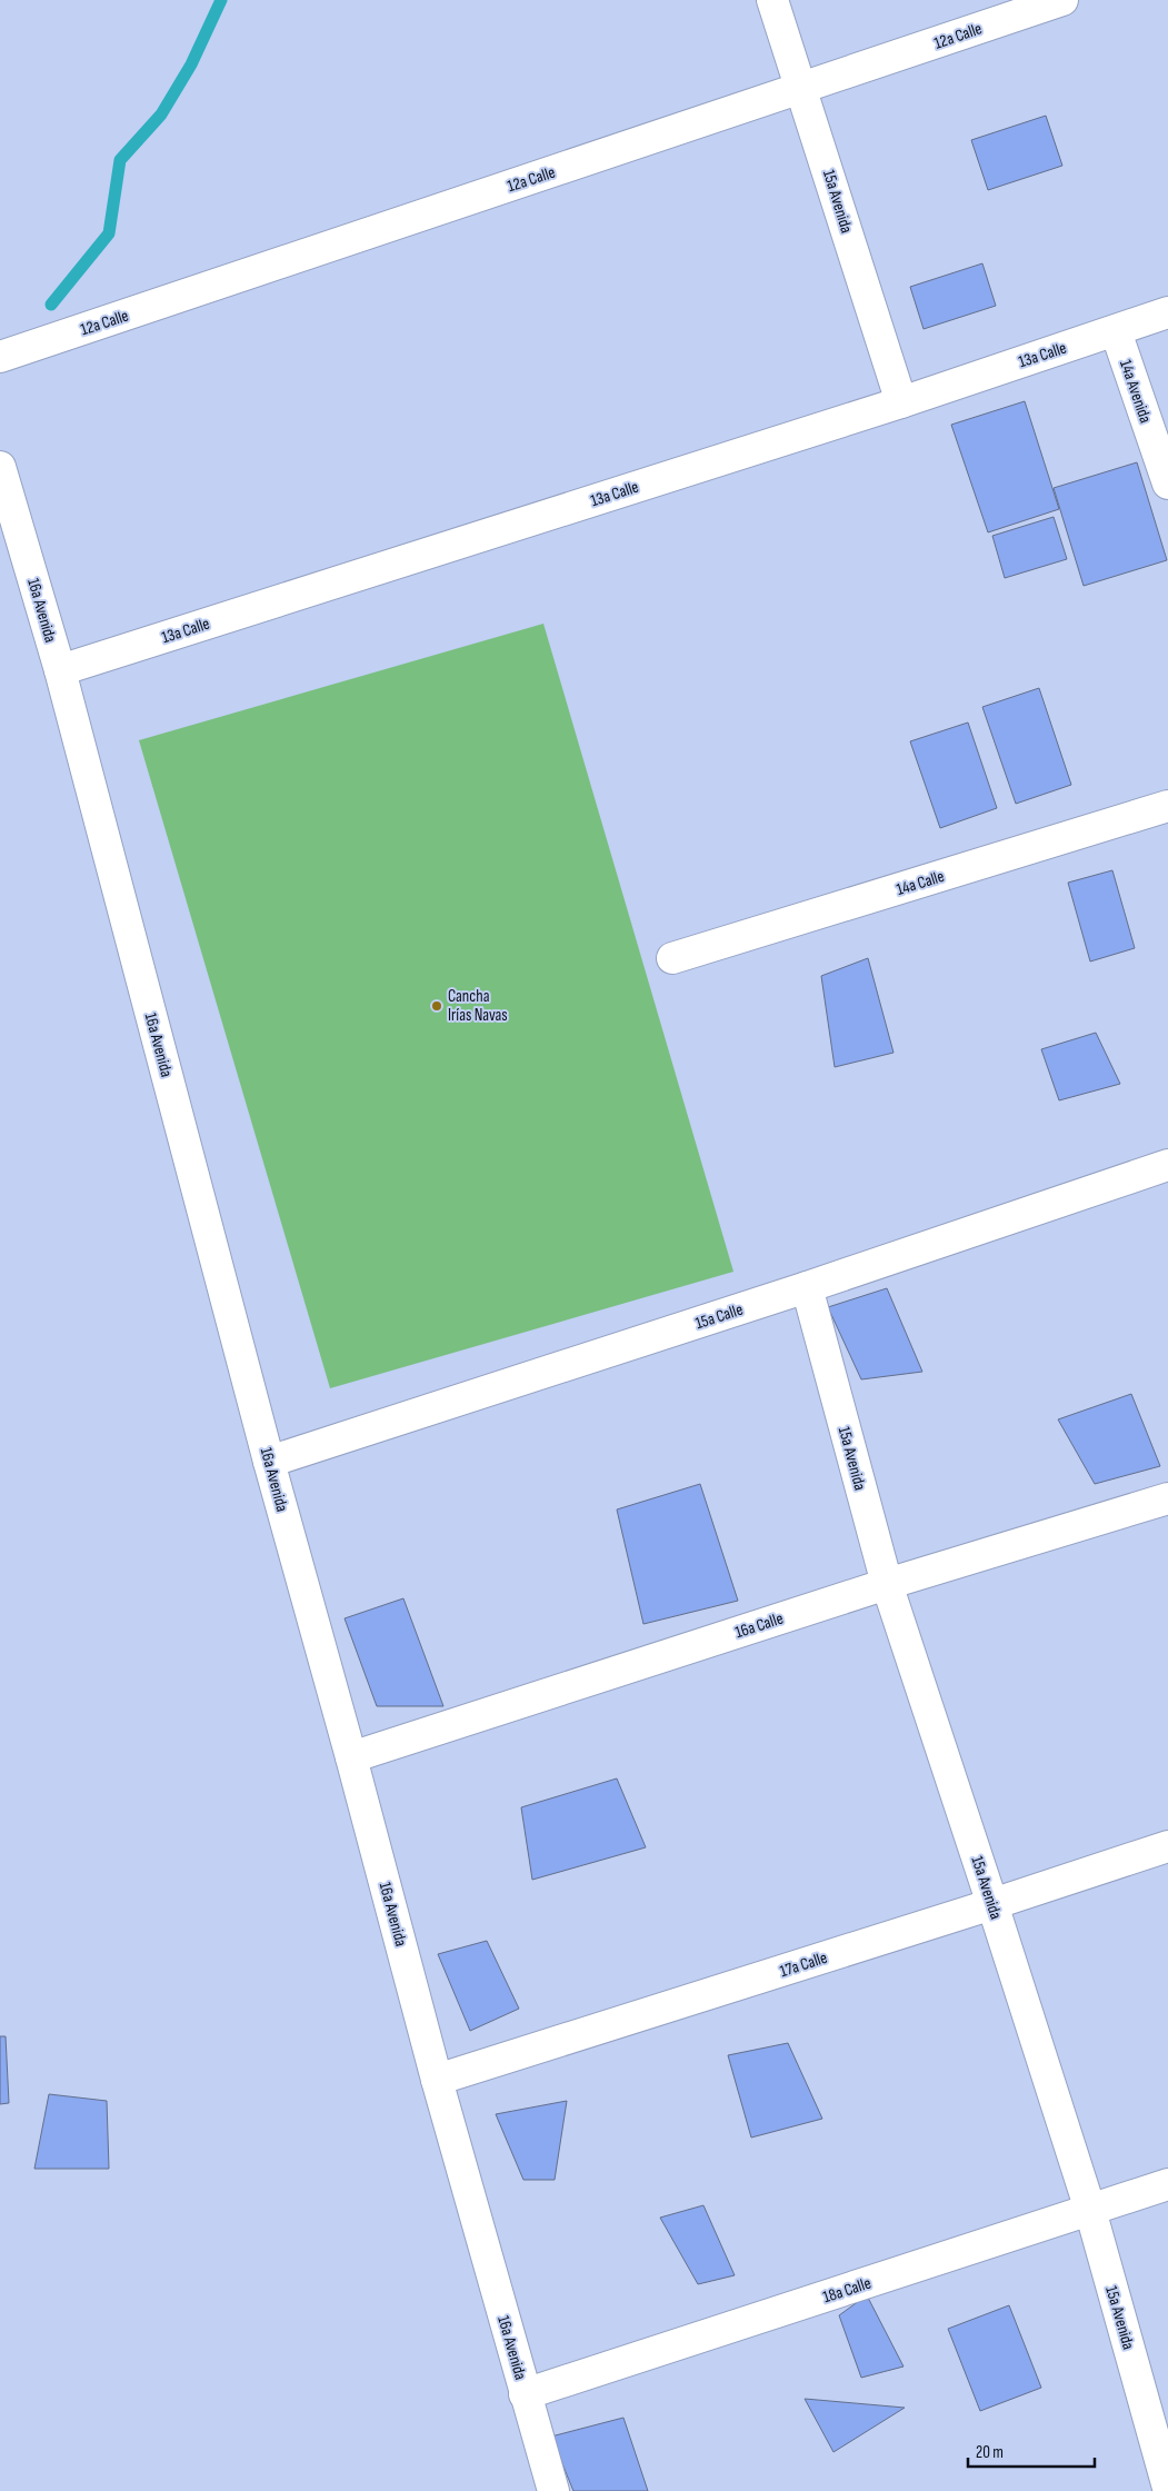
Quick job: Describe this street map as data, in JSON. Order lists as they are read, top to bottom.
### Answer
{
  "streets": {
    "street": [
      "12a Calle",
      "15a Avenida",
      "13a Calle",
      "14a Avenida",
      "16a Avenida",
      "14a Calle",
      "15a Calle",
      "16a Calle",
      "17a Calle",
      "18a Calle"
    ]
  },
  "crossings": [
    ["12a Calle", "15a Avenida"],
    ["15a Avenida", "13a Calle"],
    ["15a Avenida", "15a Calle"],
    ["15a Avenida", "16a Calle"],
    ["15a Avenida", "17a Calle"],
    ["15a Avenida", "18a Calle"],
    ["13a Calle", "14a Avenida"],
    ["13a Calle", "16a Avenida"],
    ["16a Avenida", "15a Calle"],
    ["16a Avenida", "16a Calle"],
    ["16a Avenida", "17a Calle"],
    ["16a Avenida", "18a Calle"]
  ],
  "places": ["Cancha Irías Navas"],
  "scale_bar": "20 m"
}
